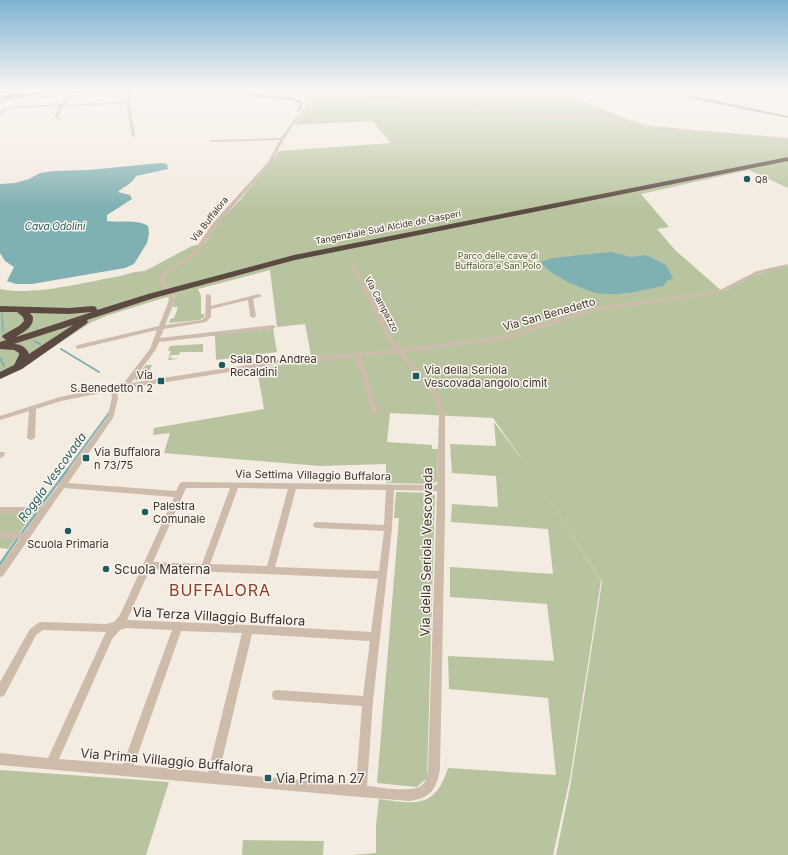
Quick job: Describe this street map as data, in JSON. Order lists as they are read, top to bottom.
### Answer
{
  "streets": {
    "highway": ["Tangenziale Sud Alcide de Gasperi"],
    "street": [
      "Via Buffalora",
      "Via Campazzo",
      "Via San Benedetto",
      "Via Settima Villaggio Buffalora",
      "Via della Seriola Vescovada",
      "Via Terza Villaggio Buffalora",
      "Via Prima Villaggio Buffalora"
    ]
  },
  "crossings": [
    ["Via Buffalora", "Via San Benedetto"],
    ["Via Campazzo", "Via San Benedetto"],
    ["Via Campazzo", "Via della Seriola Vescovada"],
    ["Via San Benedetto", "Via della Seriola Vescovada"],
    ["Via Settima Villaggio Buffalora", "Via della Seriola Vescovada"],
    ["Via della Seriola Vescovada", "Via Prima Villaggio Buffalora"]
  ],
  "districts": ["BUFFALORA"],
  "water": ["Cava Odolini", "Roggia Vescovada"],
  "parks": ["Parco delle cave di Buffalora e San Polo"],
  "places": {
    "other": [
      "Q8",
      "Sala Don Andrea Recaldini",
      "Palestra Comunale",
      "Scuola Primaria",
      "Scuola Materna"
    ],
    "transit": [
      "Via della Seriola Vescovada angolo cimit",
      "Via S.Benedetto n 2",
      "Via Buffalora n 73/75",
      "Via Prima n 27"
    ]
  }
}
